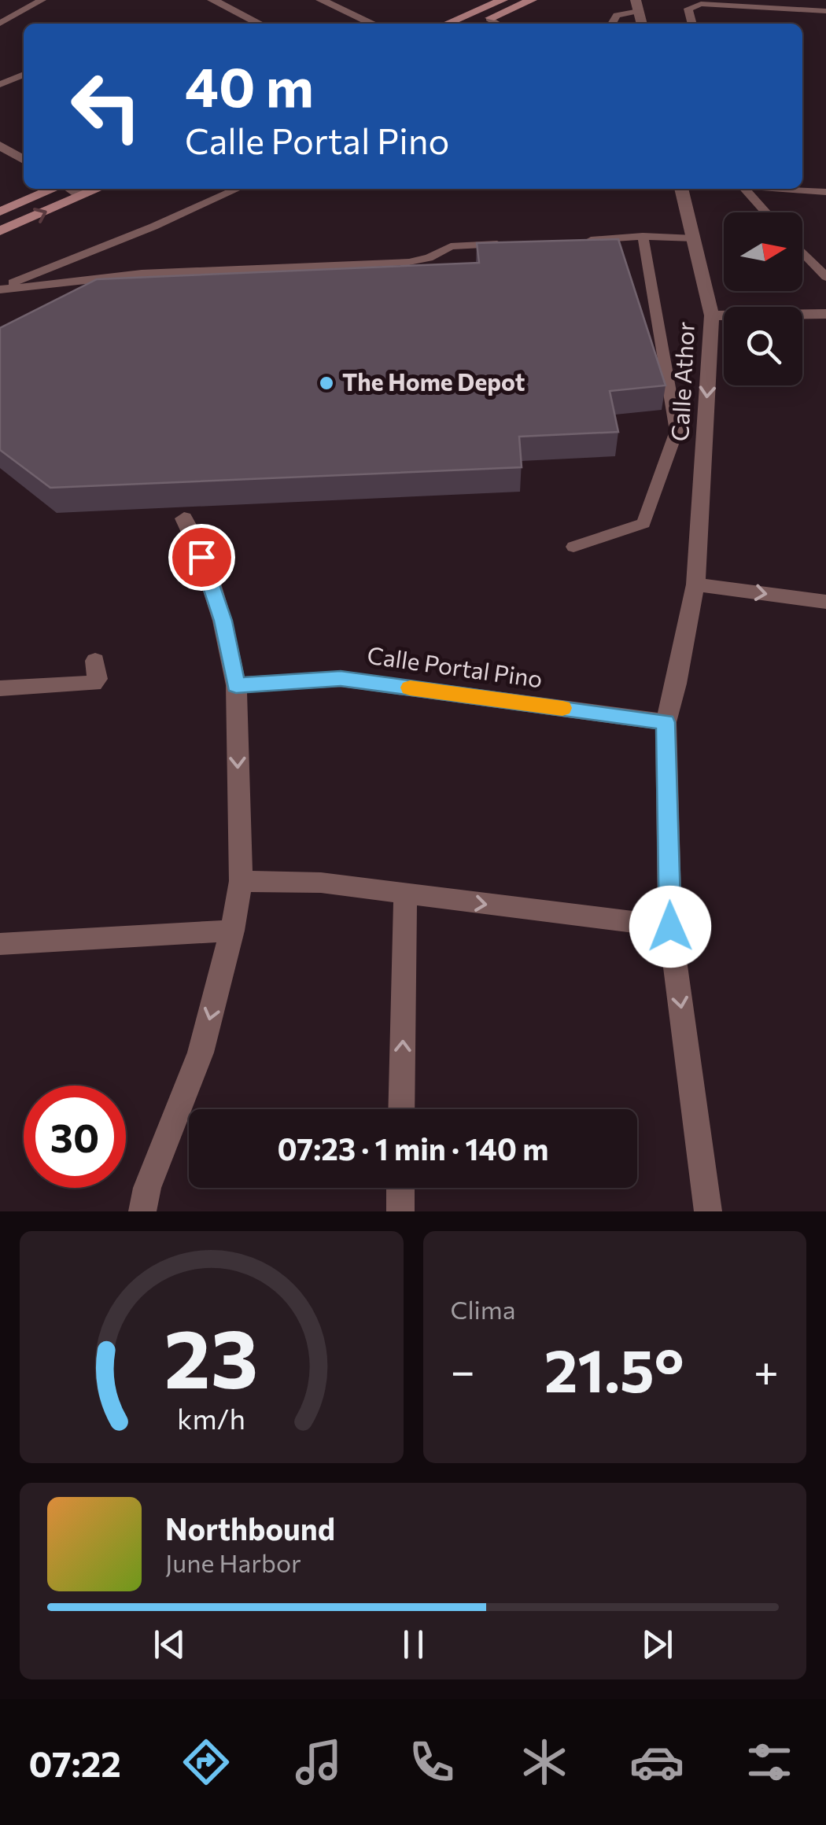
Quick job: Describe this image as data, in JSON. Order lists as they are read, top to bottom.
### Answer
{
  "streets": {
    "street": ["Calle Athor", "Calle Portal Pino"]
  },
  "crossings": [
    ["Calle Athor", "Calle Portal Pino"]
  ],
  "one_way": ["Calle Athor"],
  "places": ["The Home Depot"],
  "north": "right",
  "page": {
    "turn": ["40 m", "Calle Portal Pino"],
    "limit": "30",
    "trip": "07:23 · 1 min · 140 m",
    "tile": "Clima",
    "heat": ["−", "21.5°", "+"],
    "song": ["Northbound", "June Harbor"],
    "tabs": "07:22",
    "gauge": ["23", "km/h"]
  }
}
